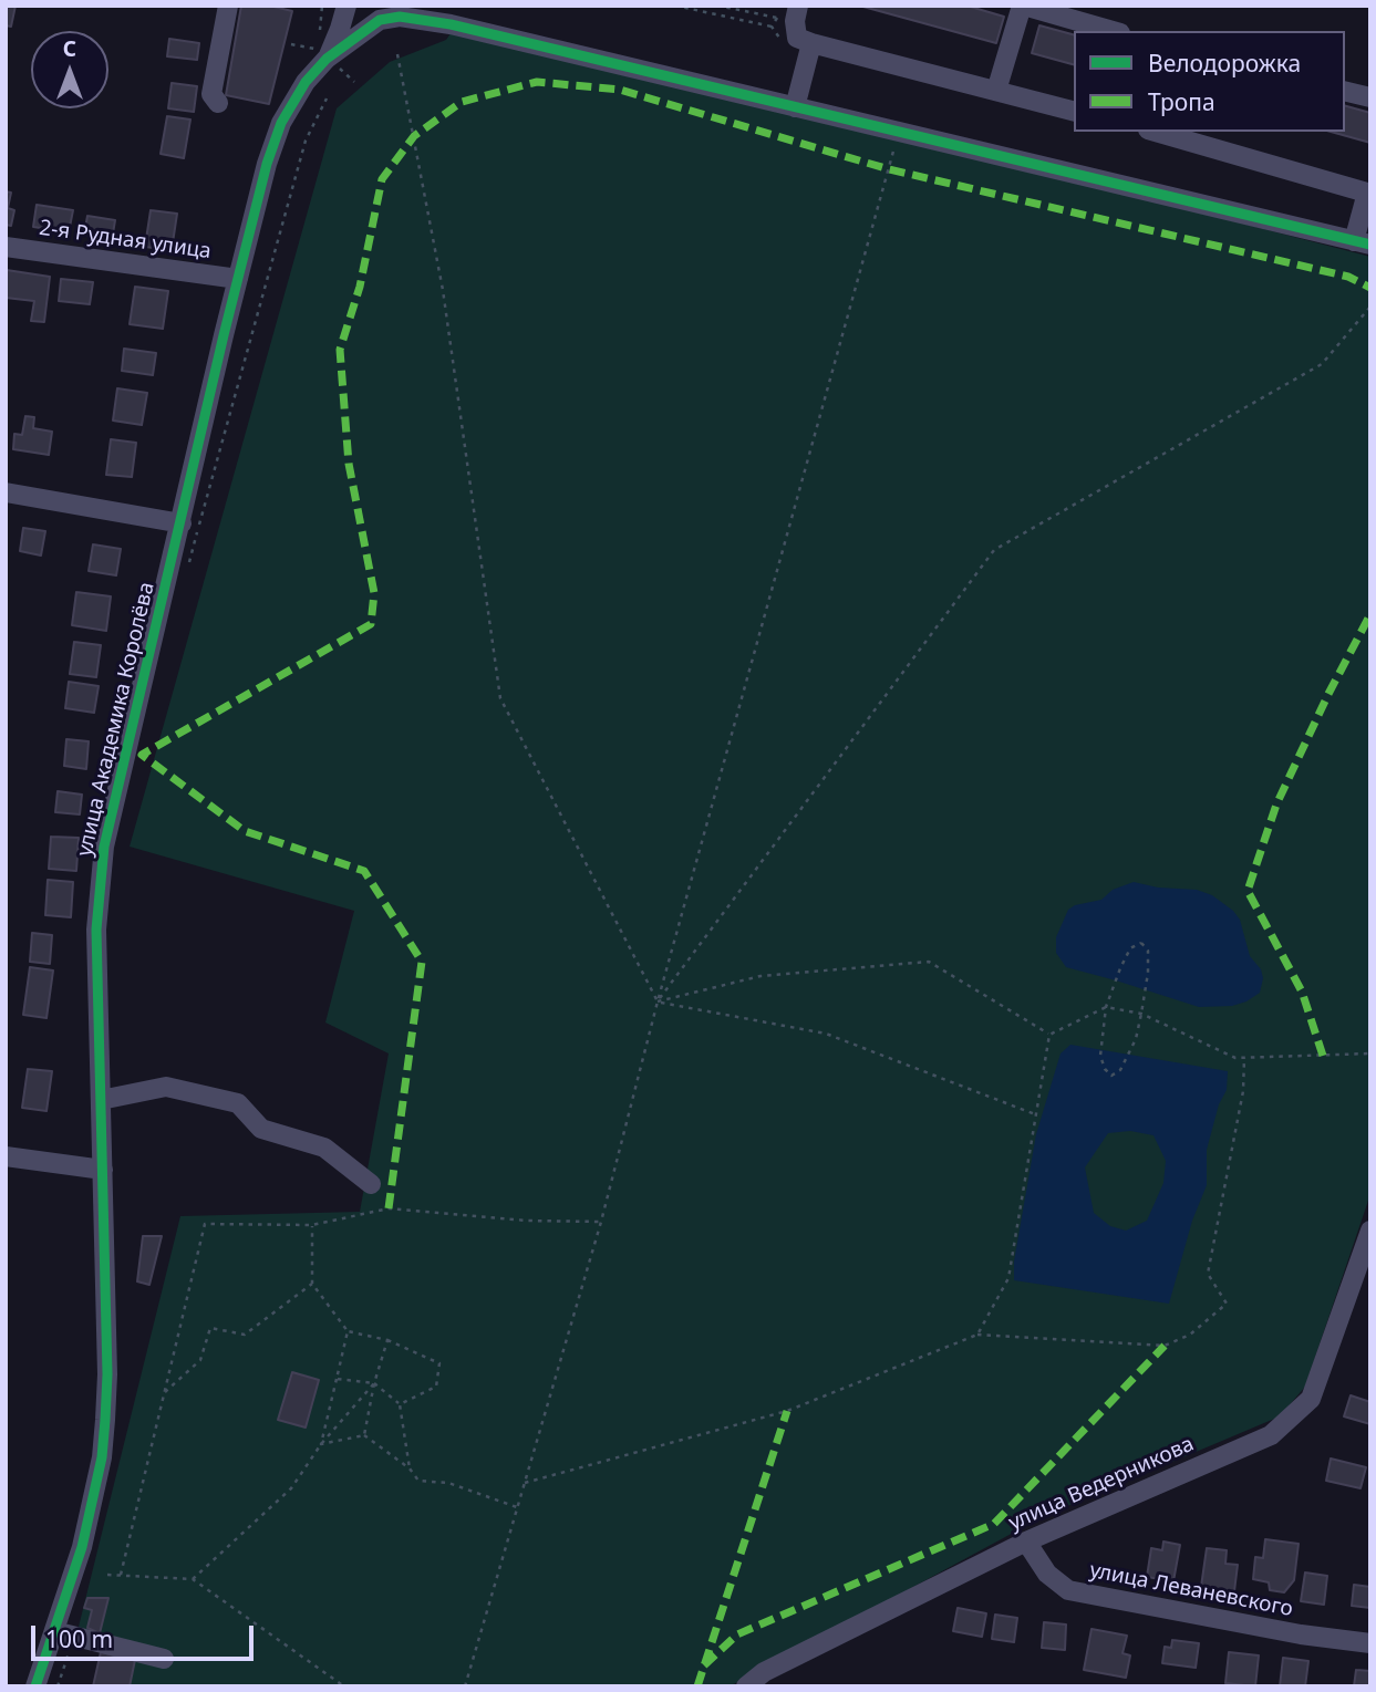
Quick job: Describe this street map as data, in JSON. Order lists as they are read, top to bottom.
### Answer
{
  "streets": {
    "street": [
      "2-я Рудная улица",
      "улица Академика Королёва",
      "улица Ведерникова",
      "улица Леваневского"
    ]
  },
  "crossings": [
    ["2-я Рудная улица", "улица Академика Королёва"],
    ["улица Ведерникова", "улица Леваневского"]
  ],
  "legend": ["Велодорожка", "Тропа"],
  "scale_bar": "100 m",
  "north": "top"
}
